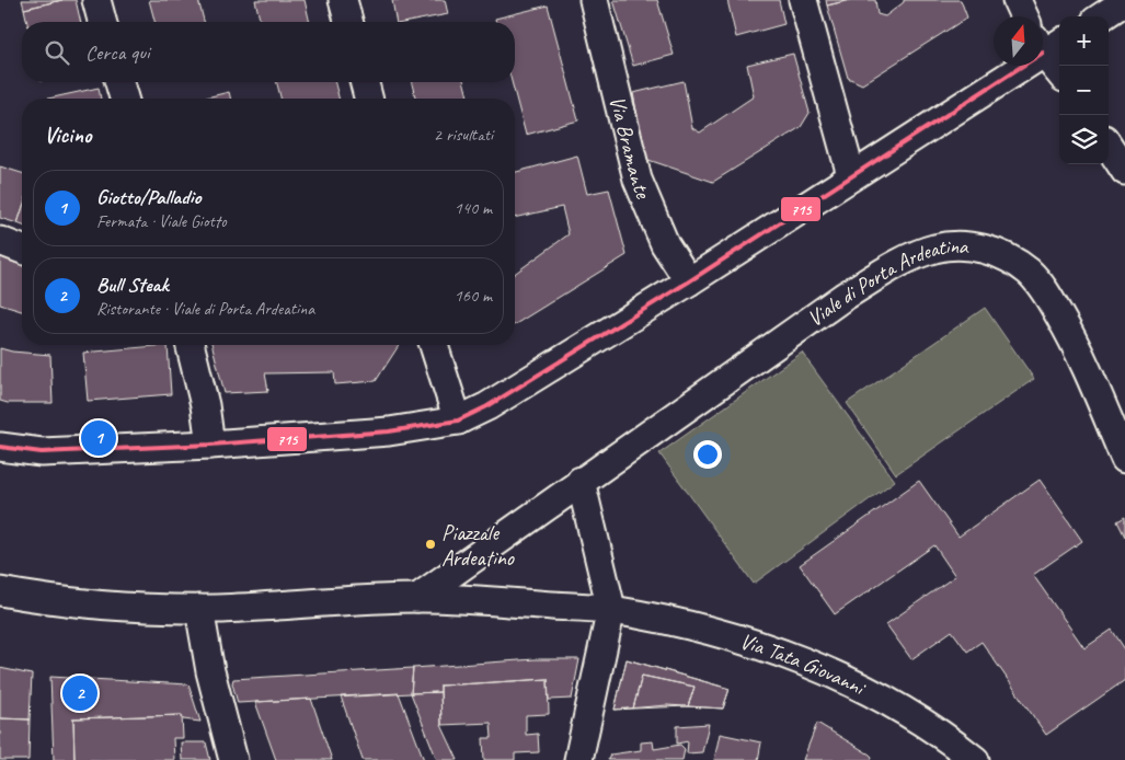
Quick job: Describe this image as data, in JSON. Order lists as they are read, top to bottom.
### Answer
{
  "streets": {
    "street": ["Via Bramante", "Viale di Porta Ardeatina", "Via Tata Giovanni"]
  },
  "places": ["Piazzale Ardeatino"],
  "lines": ["transit line 715"],
  "north": "top",
  "page": {
    "map_buttons": ["+", "−"],
    "search": "Cerca qui",
    "heading": ["Vicino", "2 risultati"],
    "list": [
      {
        "mark": "1",
        "name": "Giotto/Palladio",
        "note": "Fermata · Viale Giotto",
        "value": "140 m"
      },
      {
        "mark": "2",
        "name": "Bull Steak",
        "note": "Ristorante · Viale di Porta Ardeatina",
        "value": "160 m"
      }
    ],
    "pins": ["1", "2"]
  }
}
